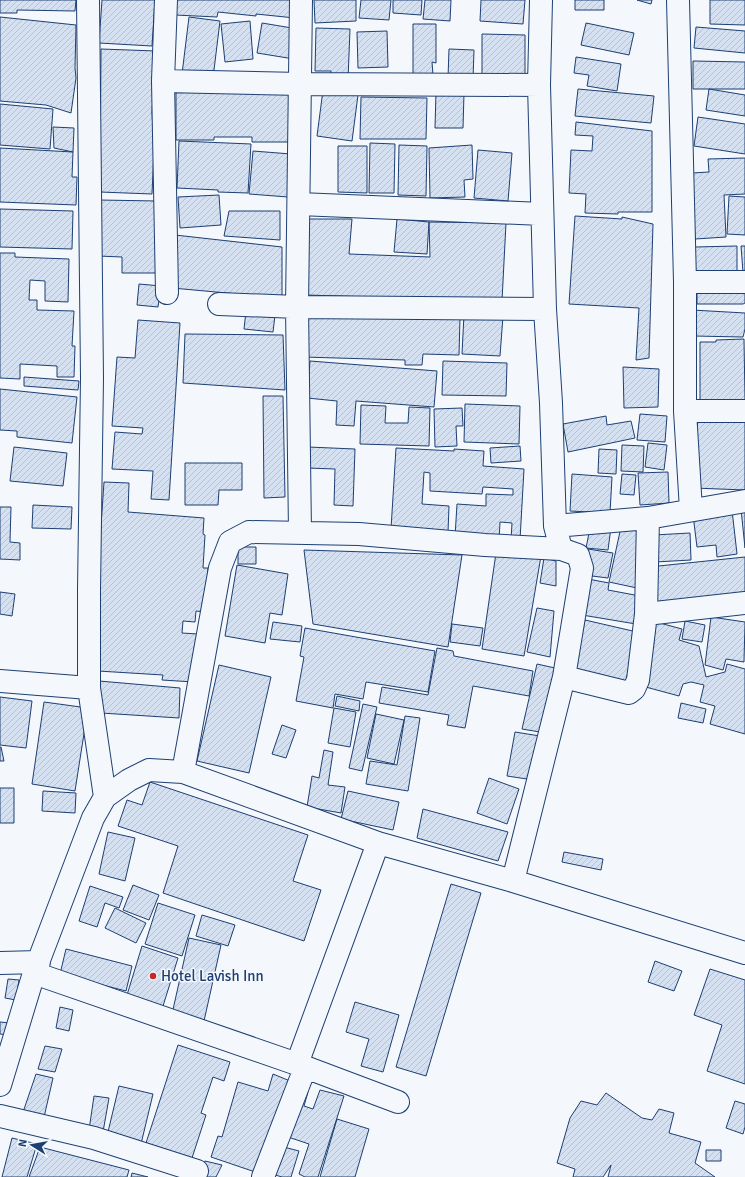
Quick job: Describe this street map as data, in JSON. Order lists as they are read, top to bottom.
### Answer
{
  "places": ["Hotel Lavish Inn"],
  "north": "left"
}
